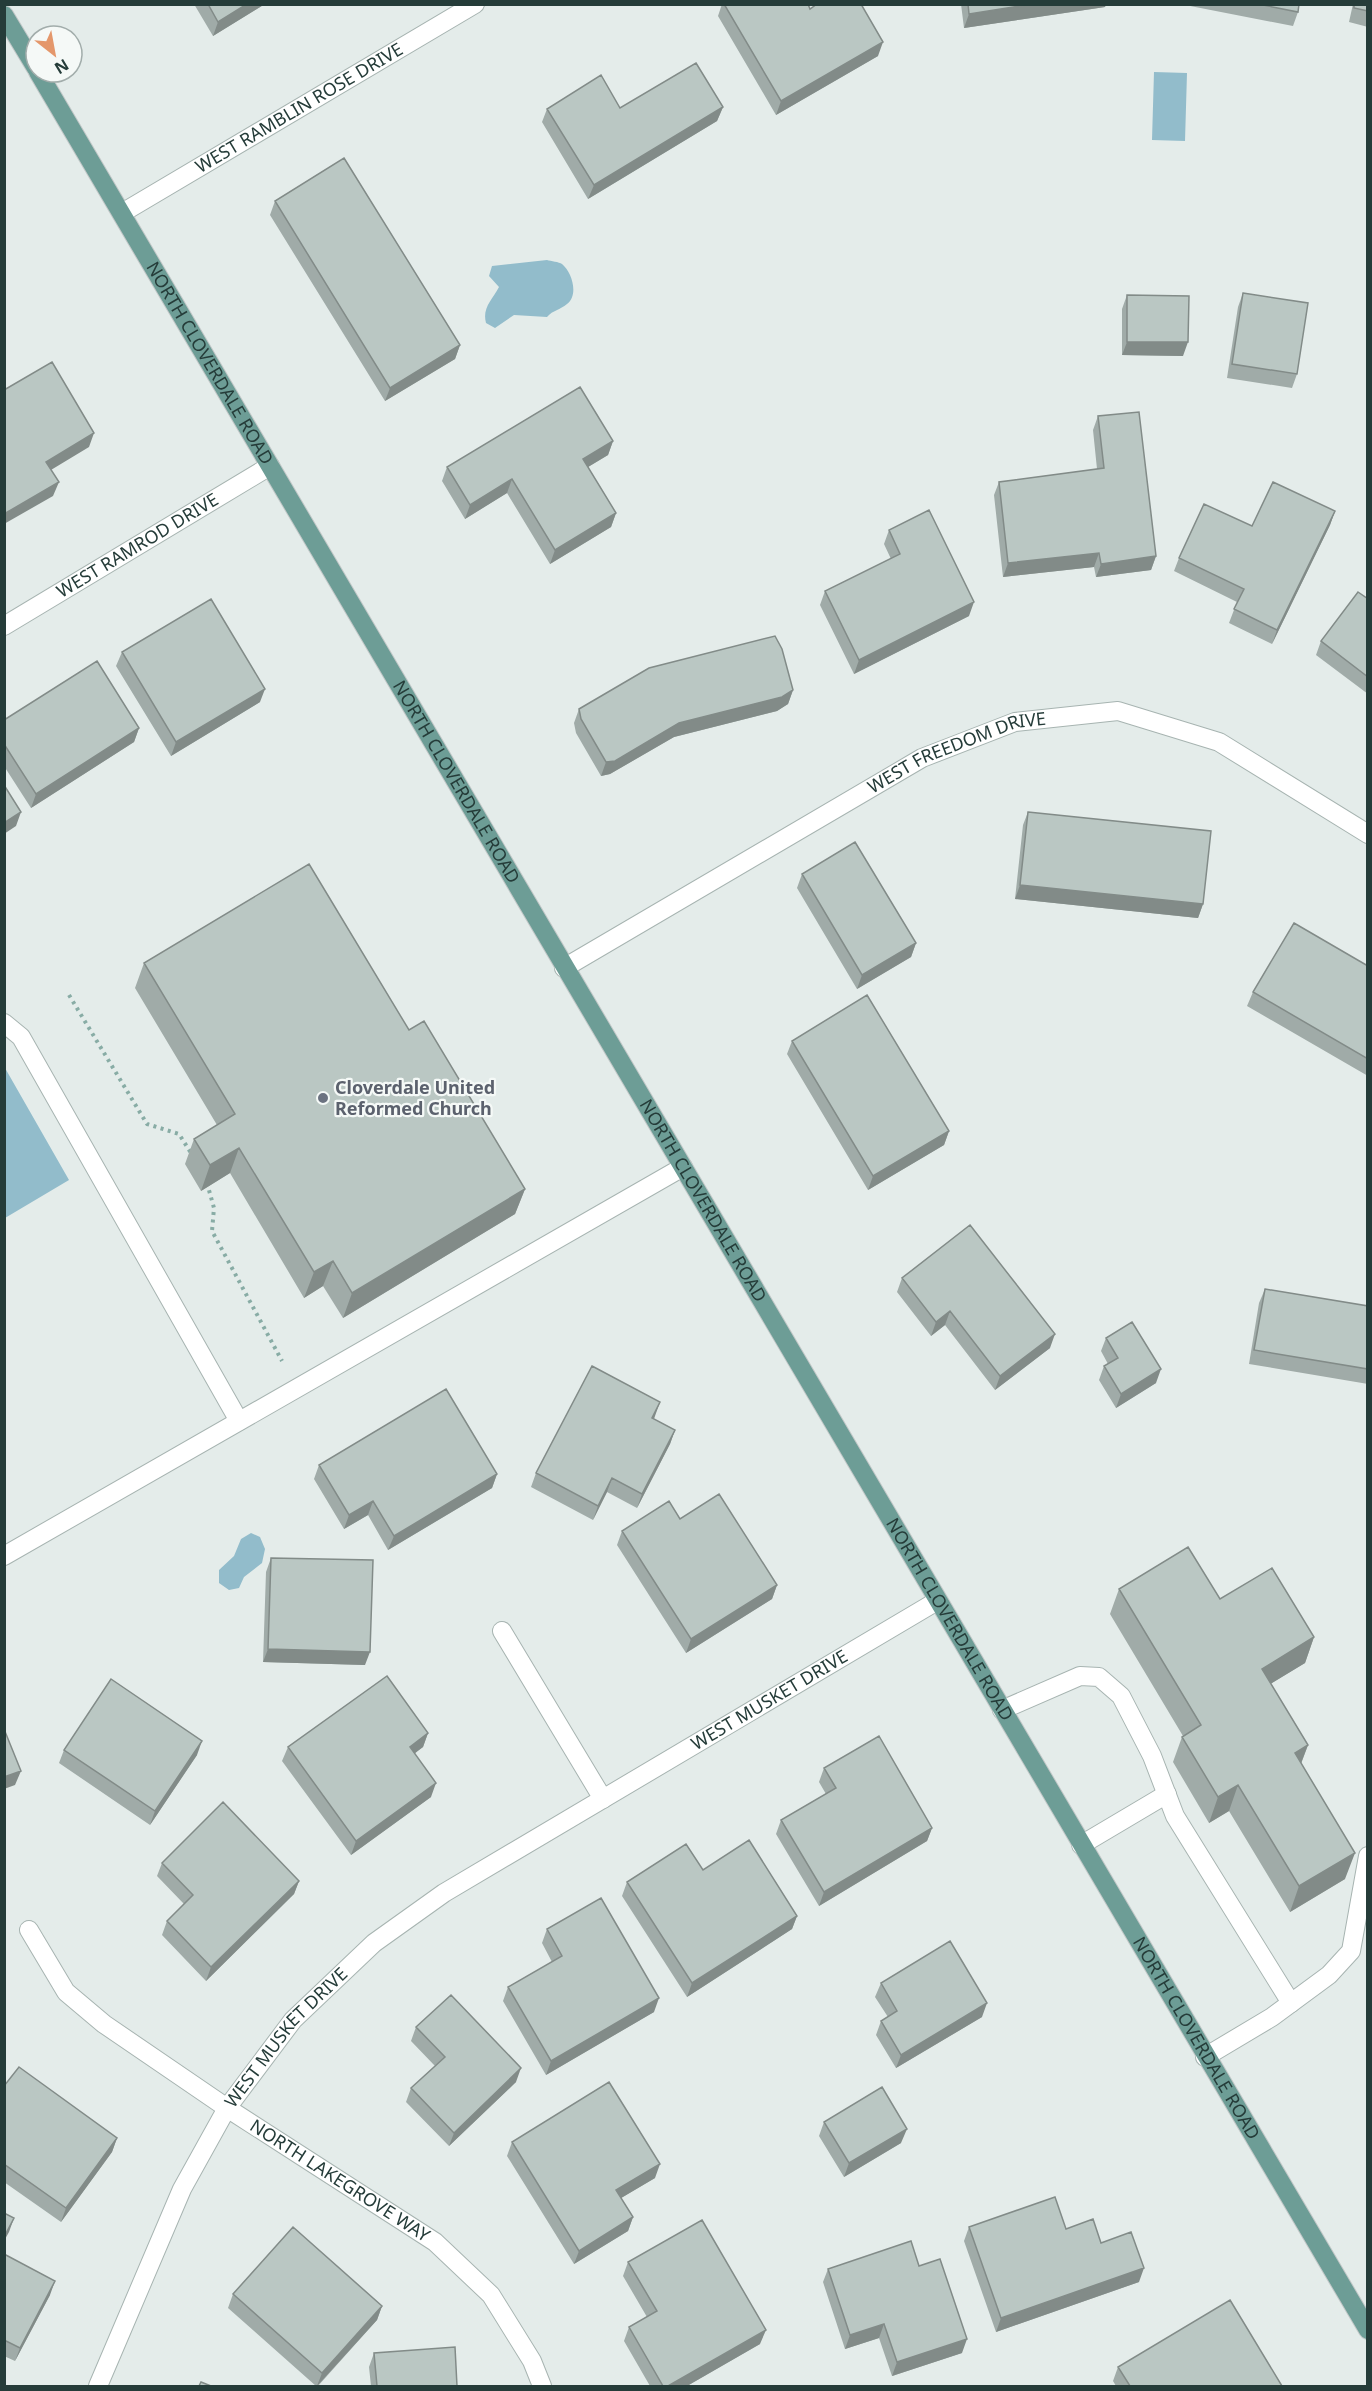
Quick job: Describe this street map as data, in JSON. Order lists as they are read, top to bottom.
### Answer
{
  "streets": {
    "main road": ["NORTH CLOVERDALE ROAD"],
    "street": [
      "WEST RAMBLIN ROSE DRIVE",
      "WEST RAMROD DRIVE",
      "WEST FREEDOM DRIVE",
      "WEST MUSKET DRIVE",
      "NORTH LAKEGROVE WAY"
    ]
  },
  "crossings": [
    ["WEST RAMBLIN ROSE DRIVE", "NORTH CLOVERDALE ROAD"],
    ["NORTH CLOVERDALE ROAD", "WEST RAMROD DRIVE"],
    ["NORTH CLOVERDALE ROAD", "WEST FREEDOM DRIVE"],
    ["NORTH CLOVERDALE ROAD", "WEST MUSKET DRIVE"],
    ["WEST MUSKET DRIVE", "NORTH LAKEGROVE WAY"]
  ],
  "places": ["Cloverdale United Reformed Church"],
  "north": "bottom right"
}
